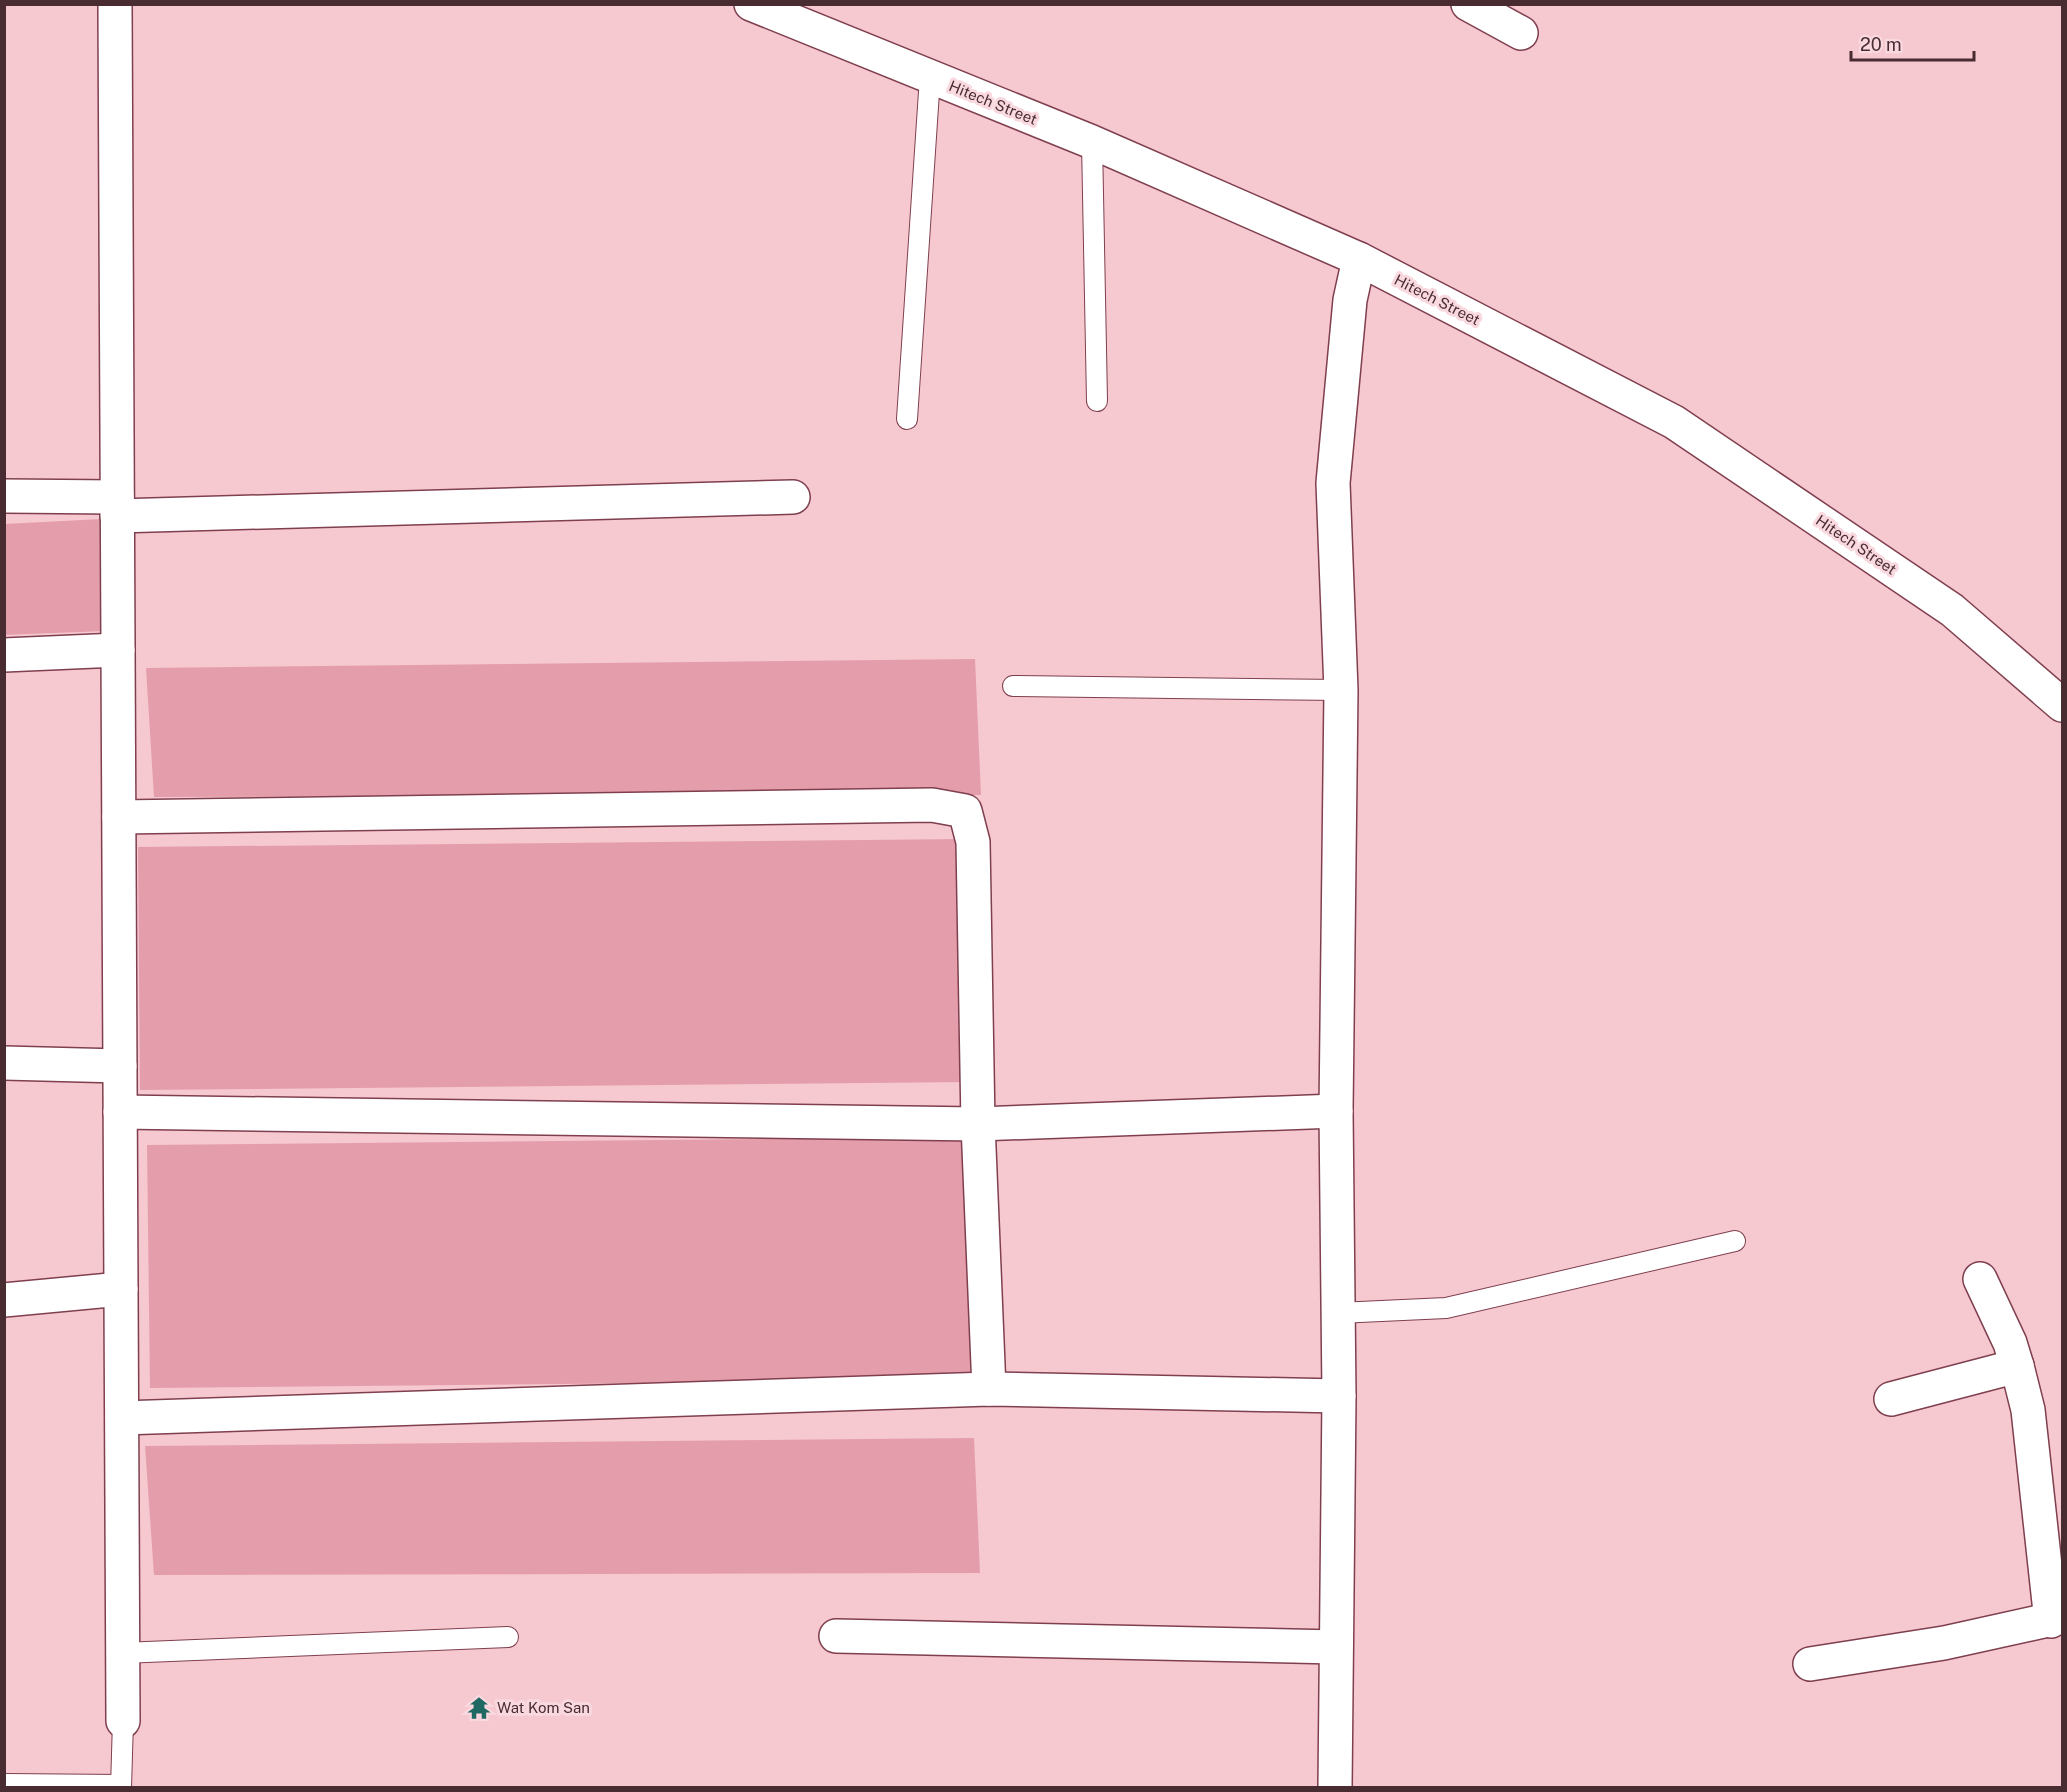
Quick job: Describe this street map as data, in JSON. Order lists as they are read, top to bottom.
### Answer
{
  "streets": {
    "street": ["Hitech Street"]
  },
  "places": {
    "temple": ["Wat Kom San"]
  },
  "scale_bar": "20 m"
}
